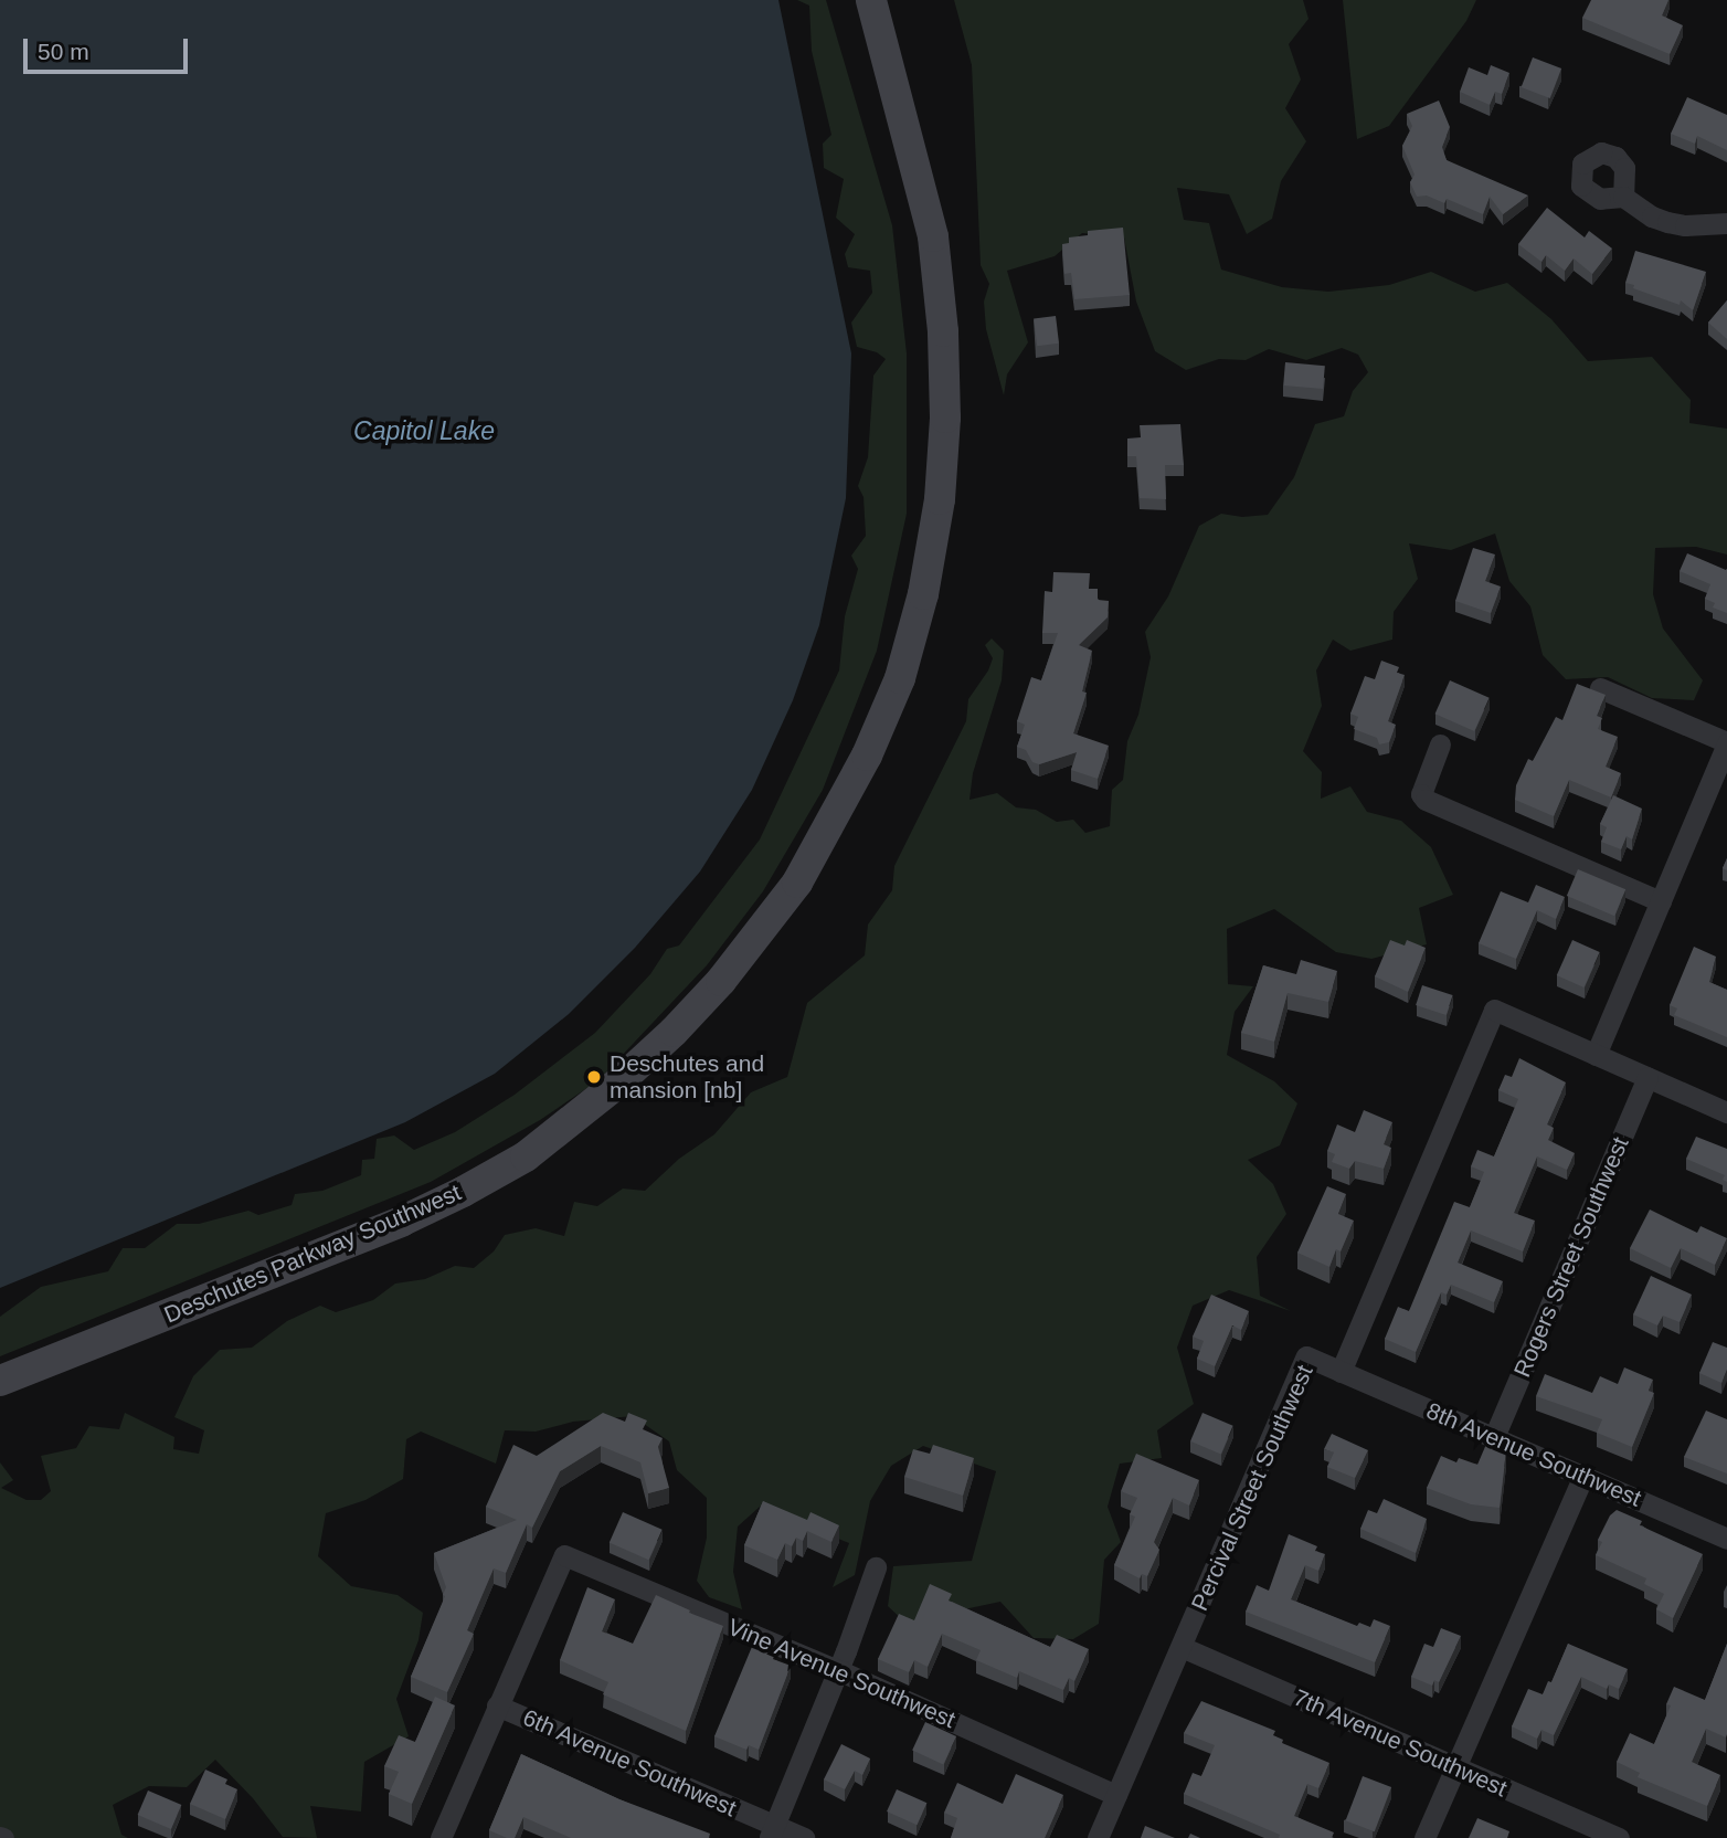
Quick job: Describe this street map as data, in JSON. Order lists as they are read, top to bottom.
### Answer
{
  "streets": {
    "street": [
      "Deschutes Parkway Southwest",
      "Rogers Street Southwest",
      "8th Avenue Southwest",
      "Percival Street Southwest",
      "Vine Avenue Southwest",
      "7th Avenue Southwest",
      "6th Avenue Southwest"
    ]
  },
  "crossings": [
    ["Rogers Street Southwest", "8th Avenue Southwest"],
    ["8th Avenue Southwest", "Percival Street Southwest"],
    ["Percival Street Southwest", "Vine Avenue Southwest"],
    ["Percival Street Southwest", "7th Avenue Southwest"],
    ["Vine Avenue Southwest", "6th Avenue Southwest"]
  ],
  "water": ["Capitol Lake"],
  "places": ["Deschutes and mansion [nb]"],
  "scale_bar": "50 m"
}
